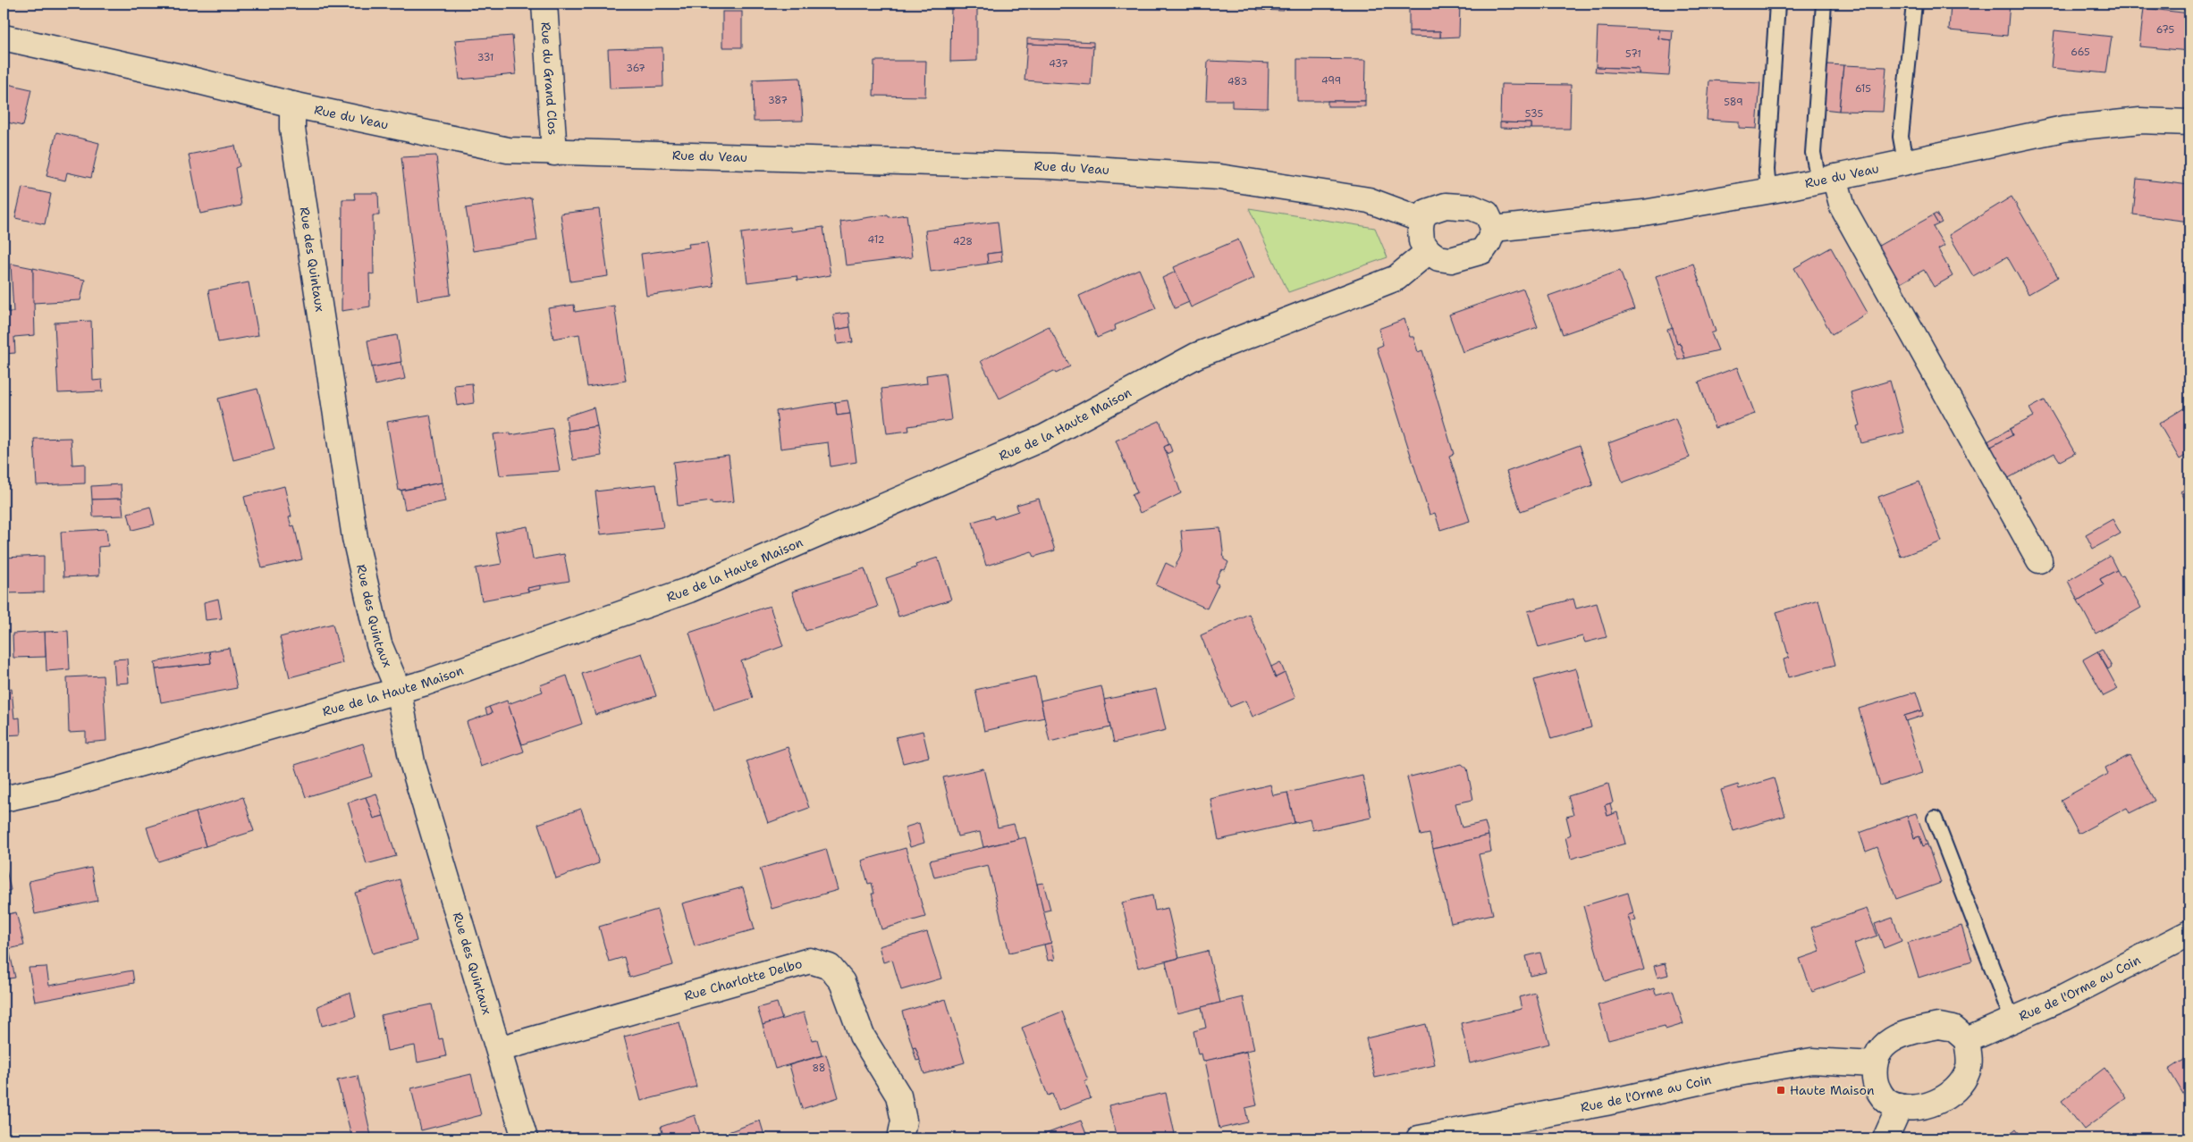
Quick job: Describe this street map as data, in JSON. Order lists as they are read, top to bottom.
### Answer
{
  "streets": {
    "street": [
      "Rue du Grand Clos",
      "Rue du Veau",
      "Rue des Quintaux",
      "Rue de la Haute Maison",
      "Rue Charlotte Delbo",
      "Rue de l'Orme au Coin"
    ]
  },
  "crossings": [
    ["Rue du Grand Clos", "Rue du Veau"],
    ["Rue du Veau", "Rue des Quintaux"],
    ["Rue du Veau", "Rue de la Haute Maison"],
    ["Rue des Quintaux", "Rue de la Haute Maison"],
    ["Rue des Quintaux", "Rue Charlotte Delbo"]
  ],
  "places": {
    "transit": ["Haute Maison"]
  },
  "house_numbers": [
    "675",
    "665",
    "571",
    "331",
    "437",
    "367",
    "499",
    "483",
    "615",
    "387",
    "589",
    "535",
    "412",
    "428",
    "88"
  ]
}
